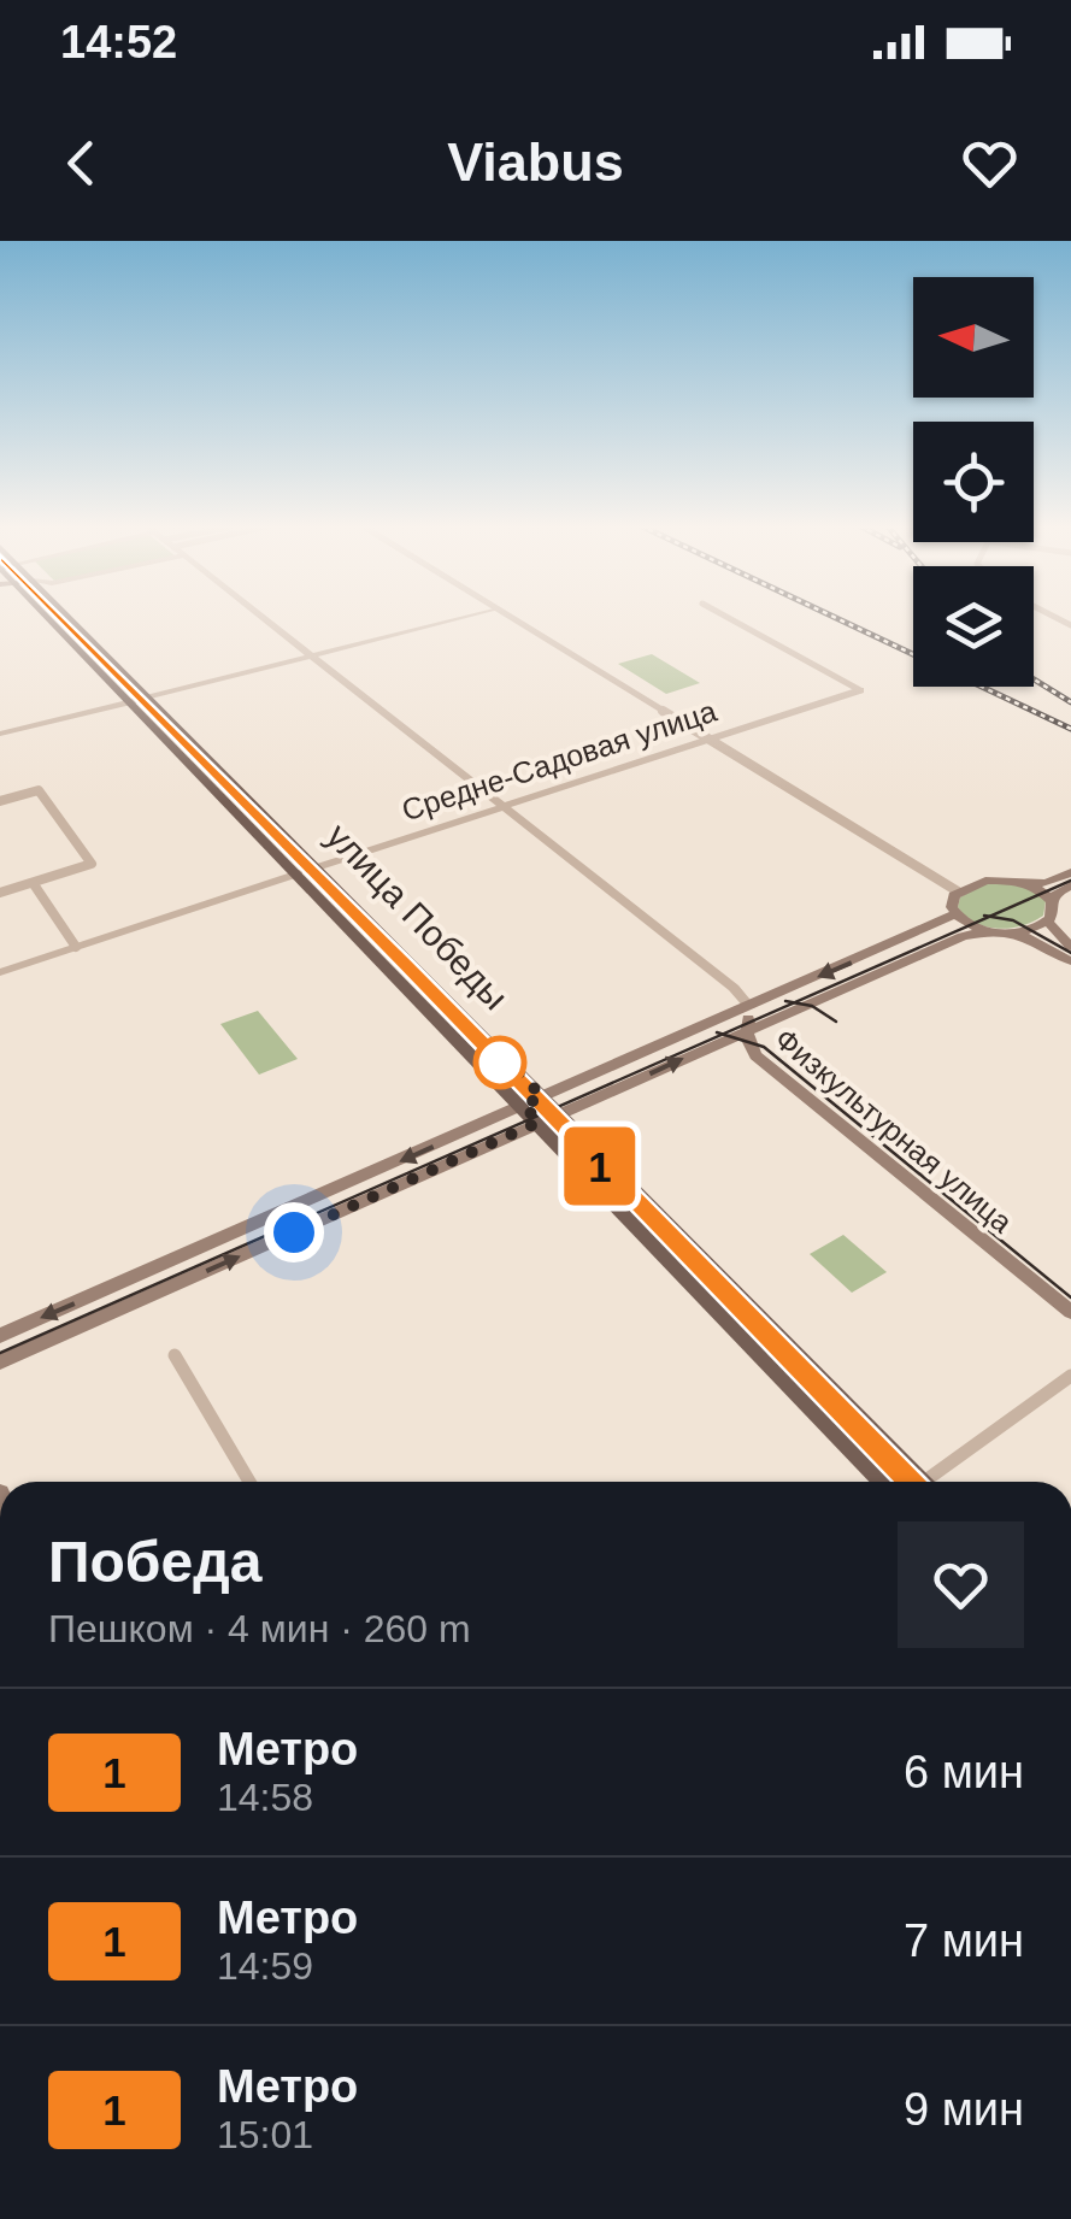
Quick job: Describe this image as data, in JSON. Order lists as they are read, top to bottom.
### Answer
{
  "streets": {
    "main road": ["Средне-Садовая улица", "улица Победы", "Физкультурная улица"]
  },
  "crossings": [
    ["Средне-Садовая улица", "улица Победы"],
    ["Средне-Садовая улица", "Физкультурная улица"]
  ],
  "lines": ["metro line 1"],
  "north": "left",
  "page": {
    "status": "14:52",
    "header": "Viabus",
    "on_map": "1",
    "heading": ["Победа", "Пешком · 4 мин · 260 m"],
    "list": [
      {
        "mark": "1",
        "name": "Метро",
        "note": "14:58",
        "value": "6 мин"
      },
      {
        "mark": "1",
        "name": "Метро",
        "note": "14:59",
        "value": "7 мин"
      },
      {
        "mark": "1",
        "name": "Метро",
        "note": "15:01",
        "value": "9 мин"
      }
    ]
  }
}
